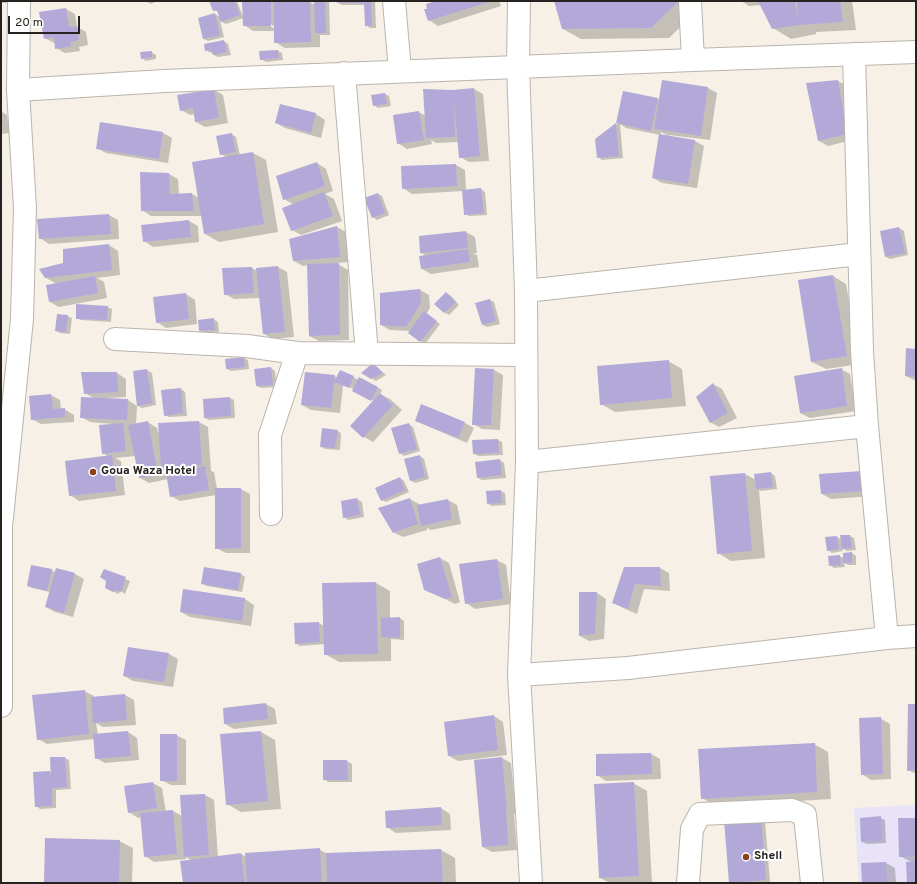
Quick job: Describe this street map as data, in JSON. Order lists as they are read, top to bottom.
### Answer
{
  "places": ["Goua Waza Hotel", "Shell"],
  "scale_bar": "20 m"
}
